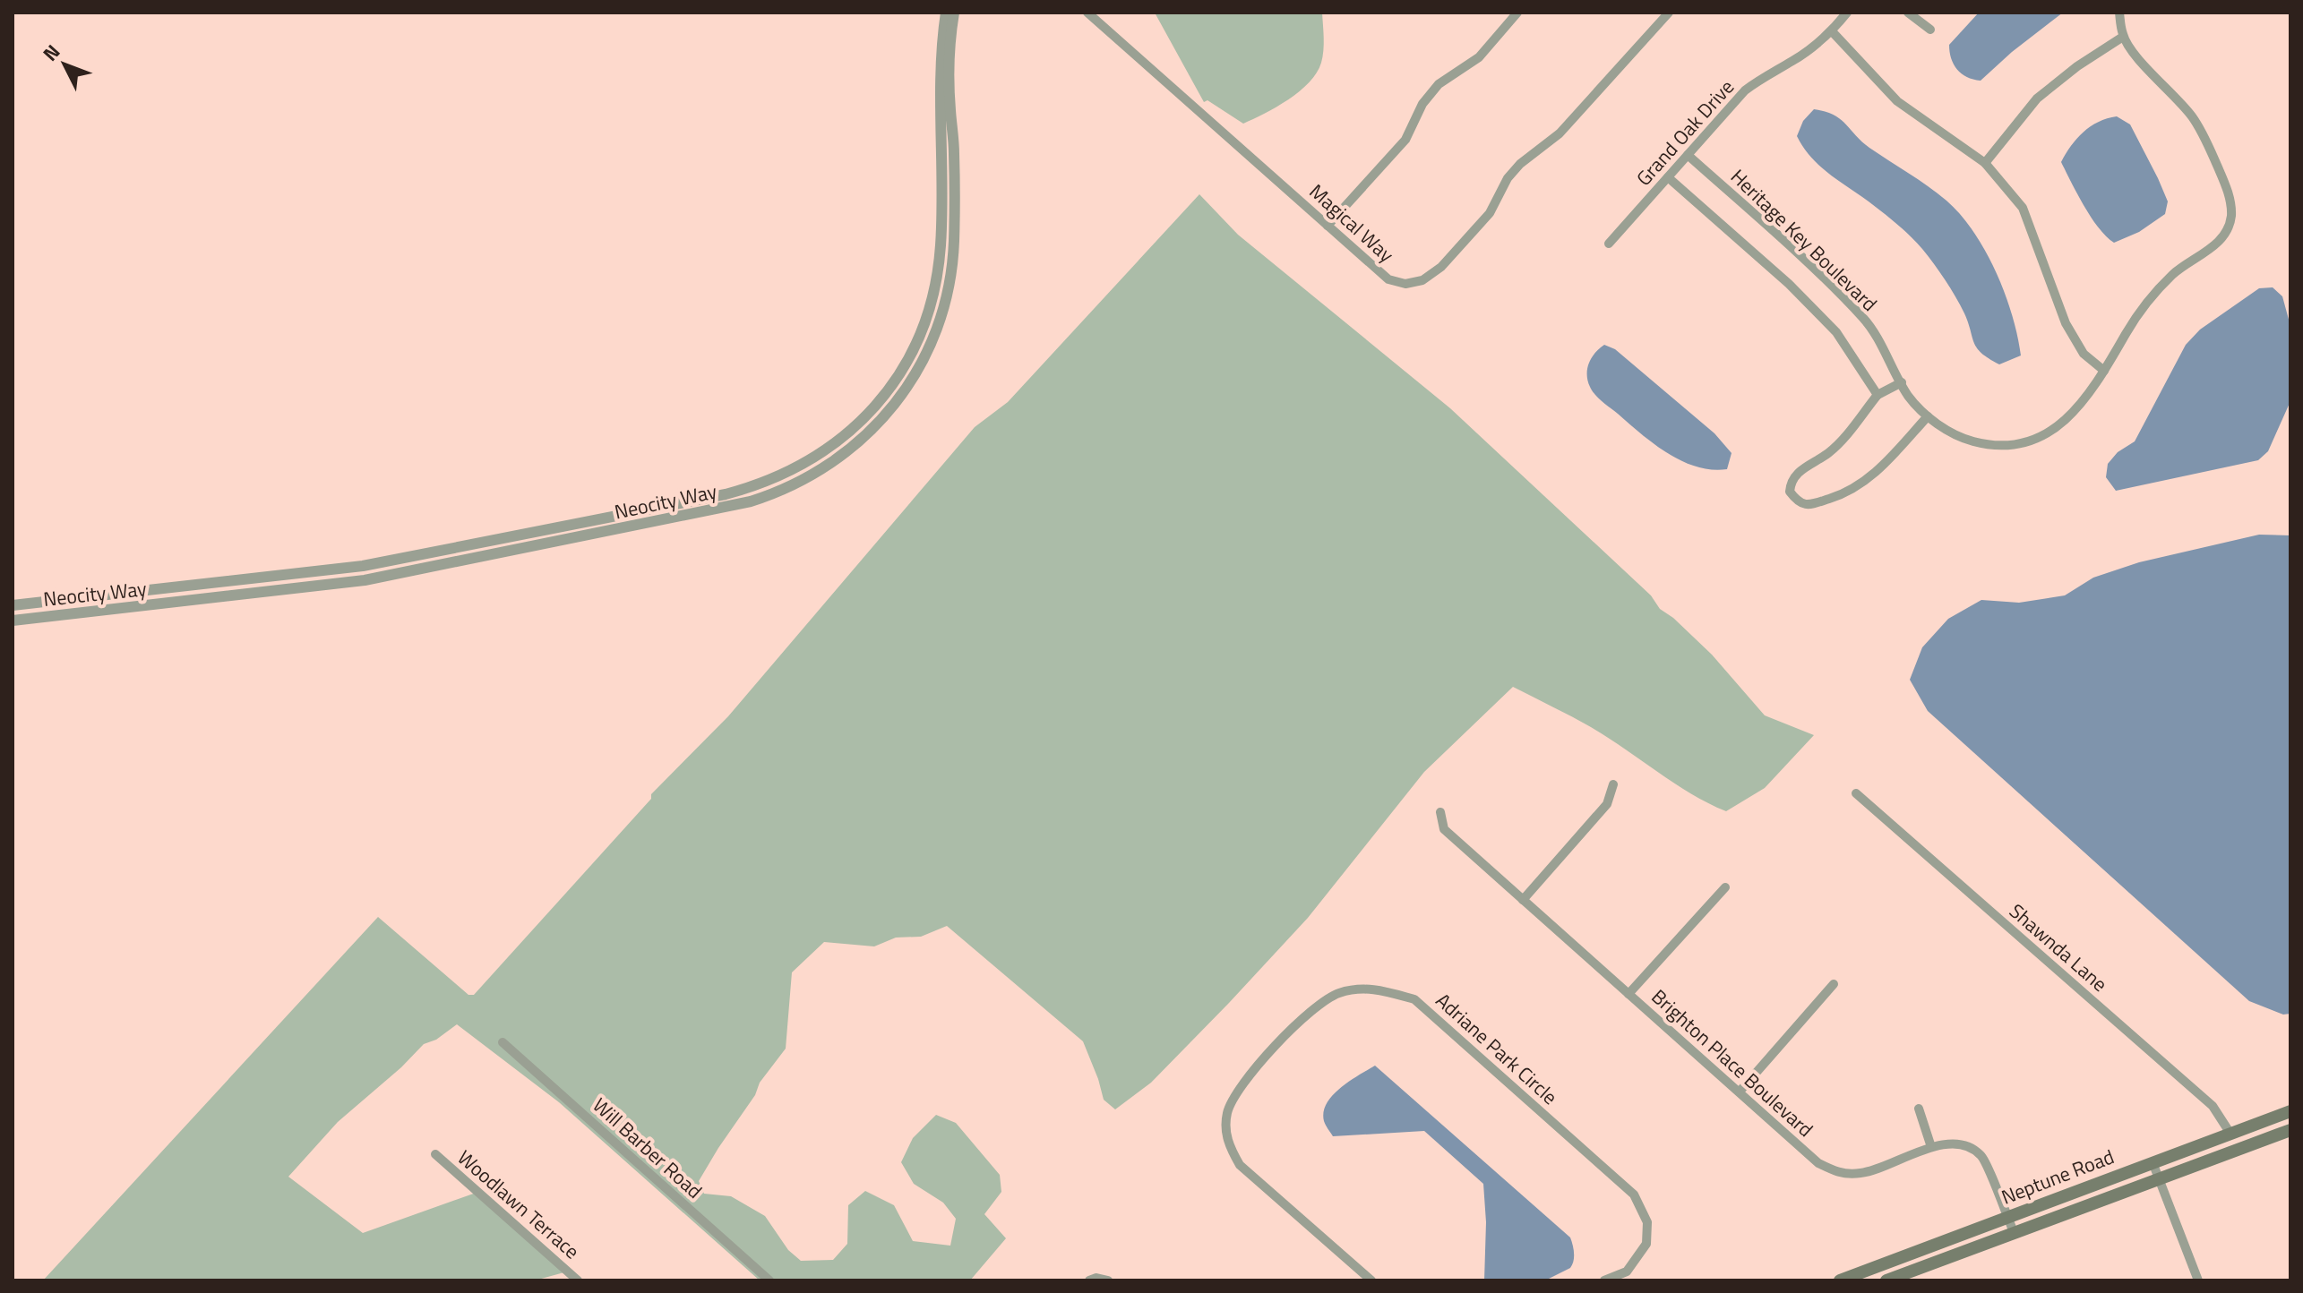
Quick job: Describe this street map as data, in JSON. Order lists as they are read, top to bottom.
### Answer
{
  "streets": {
    "main road": ["Neptune Road"],
    "street": [
      "Grand Oak Drive",
      "Magical Way",
      "Heritage Key Boulevard",
      "Neocity Way",
      "Shawnda Lane",
      "Adriane Park Circle",
      "Brighton Place Boulevard",
      "Will Barber Road",
      "Woodlawn Terrace"
    ]
  },
  "crossings": [
    ["Grand Oak Drive", "Heritage Key Boulevard"],
    ["Shawnda Lane", "Neptune Road"],
    ["Brighton Place Boulevard", "Neptune Road"]
  ],
  "north": "top left"
}
